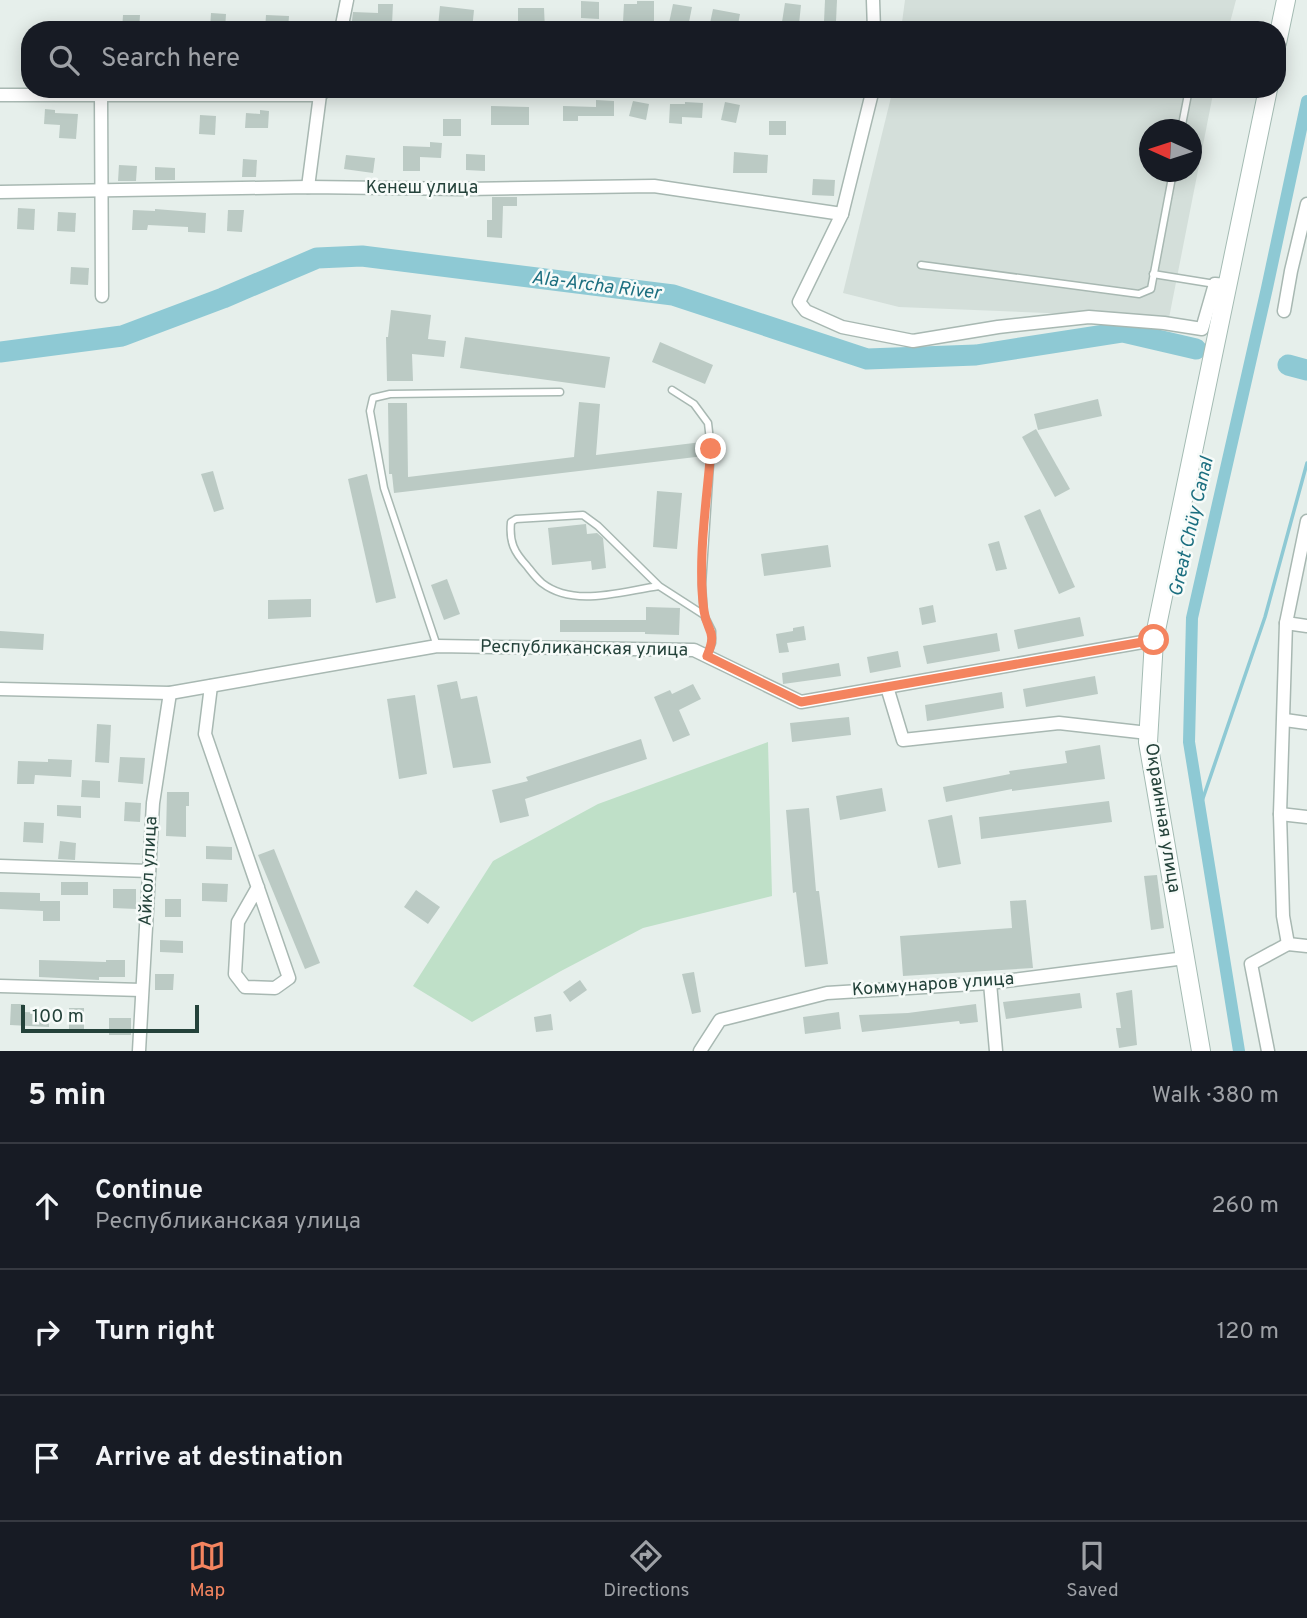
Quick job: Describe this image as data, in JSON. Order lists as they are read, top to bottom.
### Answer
{
  "streets": {
    "street": [
      "Кенеш улица",
      "Республиканская улица",
      "Окраинная улица",
      "Айкол улица",
      "Коммунаров улица"
    ]
  },
  "crossings": [
    ["Республиканская улица", "Окраинная улица"],
    ["Республиканская улица", "Айкол улица"],
    ["Окраинная улица", "Коммунаров улица"]
  ],
  "water": ["Ala-Archa River", "Great Chüy Canal"],
  "scale_bar": "100 m",
  "north": "left",
  "page": {
    "search": "Search here",
    "scale": "100 m",
    "heading": ["5 min", "Walk · 380 m"],
    "list": [
      ["Continue", "Республиканская улица", "260 m"],
      ["Turn right", "120 m"],
      "Arrive at destination"
    ],
    "nav": ["Map", "Directions", "Saved"]
  }
}
